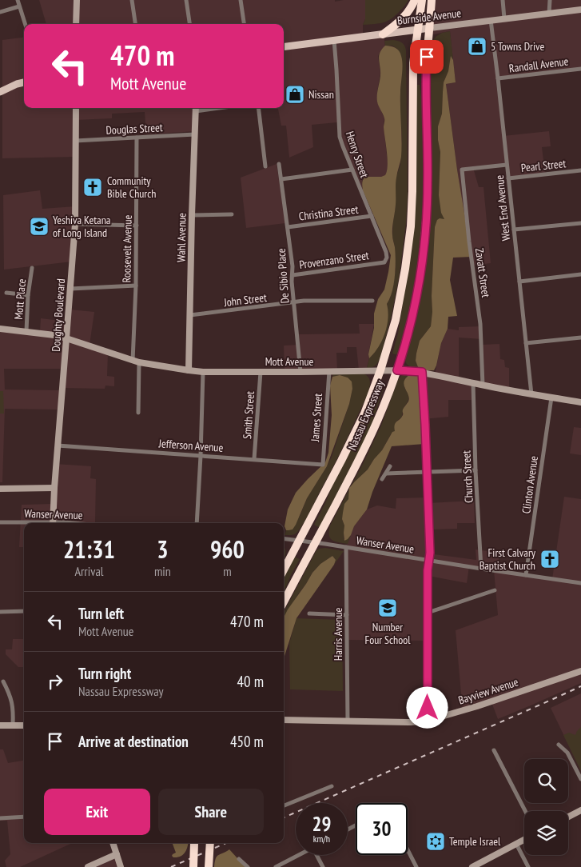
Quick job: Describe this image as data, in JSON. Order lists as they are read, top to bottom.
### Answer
{
  "streets": {
    "highway": ["Nassau Expressway"],
    "main road": ["Burnside Avenue"],
    "street": [
      "Randall Avenue",
      "Douglas Street",
      "Henry Street",
      "Pearl Street",
      "West End Avenue",
      "Christina Street",
      "Wahl Avenue",
      "Roosevelt Avenue",
      "Provenzano Street",
      "Zavatt Street",
      "De Sibio Place",
      "Mott Place",
      "John Street",
      "Doughty Boulevard",
      "Mott Avenue",
      "Smith Street",
      "James Street",
      "Jefferson Avenue",
      "Church Street",
      "Clinton Avenue",
      "Wanser Avenue",
      "Harris Avenue",
      "Bayview Avenue"
    ]
  },
  "crossings": [
    ["Burnside Avenue", "Henry Street"],
    ["Burnside Avenue", "West End Avenue"],
    ["Burnside Avenue", "Nassau Expressway"],
    ["Randall Avenue", "West End Avenue"],
    ["Douglas Street", "Wahl Avenue"],
    ["Douglas Street", "Roosevelt Avenue"],
    ["Douglas Street", "Doughty Boulevard"],
    ["Henry Street", "Christina Street"],
    ["Henry Street", "Provenzano Street"],
    ["Pearl Street", "West End Avenue"],
    ["Pearl Street", "Zavatt Street"],
    ["West End Avenue", "Mott Avenue"],
    ["Christina Street", "De Sibio Place"],
    ["Wahl Avenue", "John Street"],
    ["Wahl Avenue", "Mott Avenue"],
    ["Roosevelt Avenue", "Mott Avenue"],
    ["Provenzano Street", "De Sibio Place"],
    ["Zavatt Street", "Mott Avenue"],
    ["De Sibio Place", "John Street"],
    ["De Sibio Place", "Mott Avenue"],
    ["Mott Place", "Mott Avenue"],
    ["Doughty Boulevard", "Mott Avenue"],
    ["Doughty Boulevard", "Jefferson Avenue"],
    ["Mott Avenue", "Smith Street"],
    ["Mott Avenue", "Nassau Expressway"],
    ["Mott Avenue", "James Street"],
    ["Mott Avenue", "Church Street"],
    ["Mott Avenue", "Clinton Avenue"],
    ["Smith Street", "Jefferson Avenue"],
    ["Nassau Expressway", "Wanser Avenue"],
    ["James Street", "Jefferson Avenue"],
    ["Church Street", "Wanser Avenue"],
    ["Clinton Avenue", "Wanser Avenue"],
    ["Wanser Avenue", "Harris Avenue"],
    ["Harris Avenue", "Bayview Avenue"]
  ],
  "places": {
    "shop": ["5 Towns Drive", "Nissan"],
    "church": ["Community Bible Church", "First Calvary Baptist Church"],
    "school or university": ["Yeshiva Ketana of Long Island", "Number Four School"],
    "synagogue": ["Temple Israel"]
  },
  "page": {
    "turn": ["470 m", "Mott Avenue"],
    "eta": [
      "21:31",
      "Arrival",
      "3",
      "min",
      "960",
      "m"
    ],
    "list": [
      {
        "name": "Turn left",
        "note": "Mott Avenue",
        "value": "470 m"
      },
      {
        "name": "Turn right",
        "note": "Nassau Expressway",
        "value": "40 m"
      },
      {
        "name": "Arrive at destination",
        "value": "450 m"
      }
    ],
    "buttons": ["Exit", "Share"],
    "speed": "29 km/h",
    "limit": "30"
  }
}
